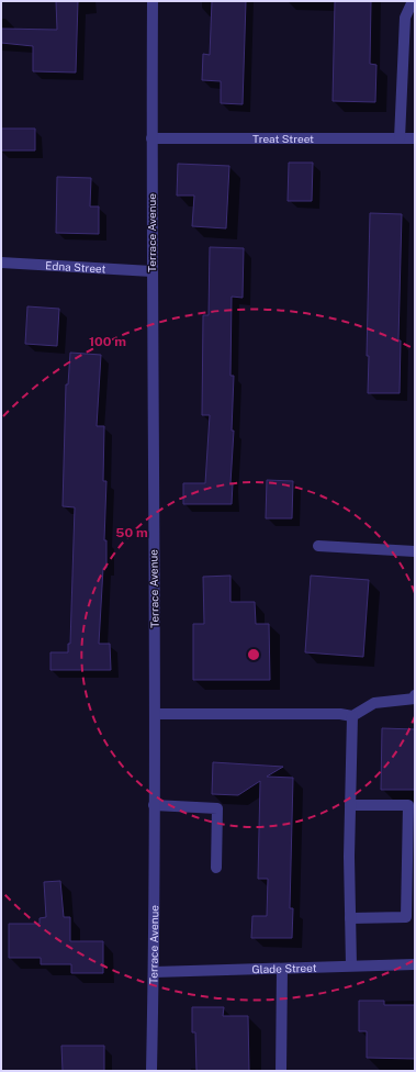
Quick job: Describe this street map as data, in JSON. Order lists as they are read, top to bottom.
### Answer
{
  "streets": {
    "street": [
      "Treat Street",
      "Terrace Avenue",
      "Edna Street",
      "Glade Street"
    ]
  },
  "crossings": [
    ["Treat Street", "Terrace Avenue"],
    ["Terrace Avenue", "Edna Street"],
    ["Terrace Avenue", "Glade Street"]
  ],
  "rings": ["100 m", "50 m"]
}
